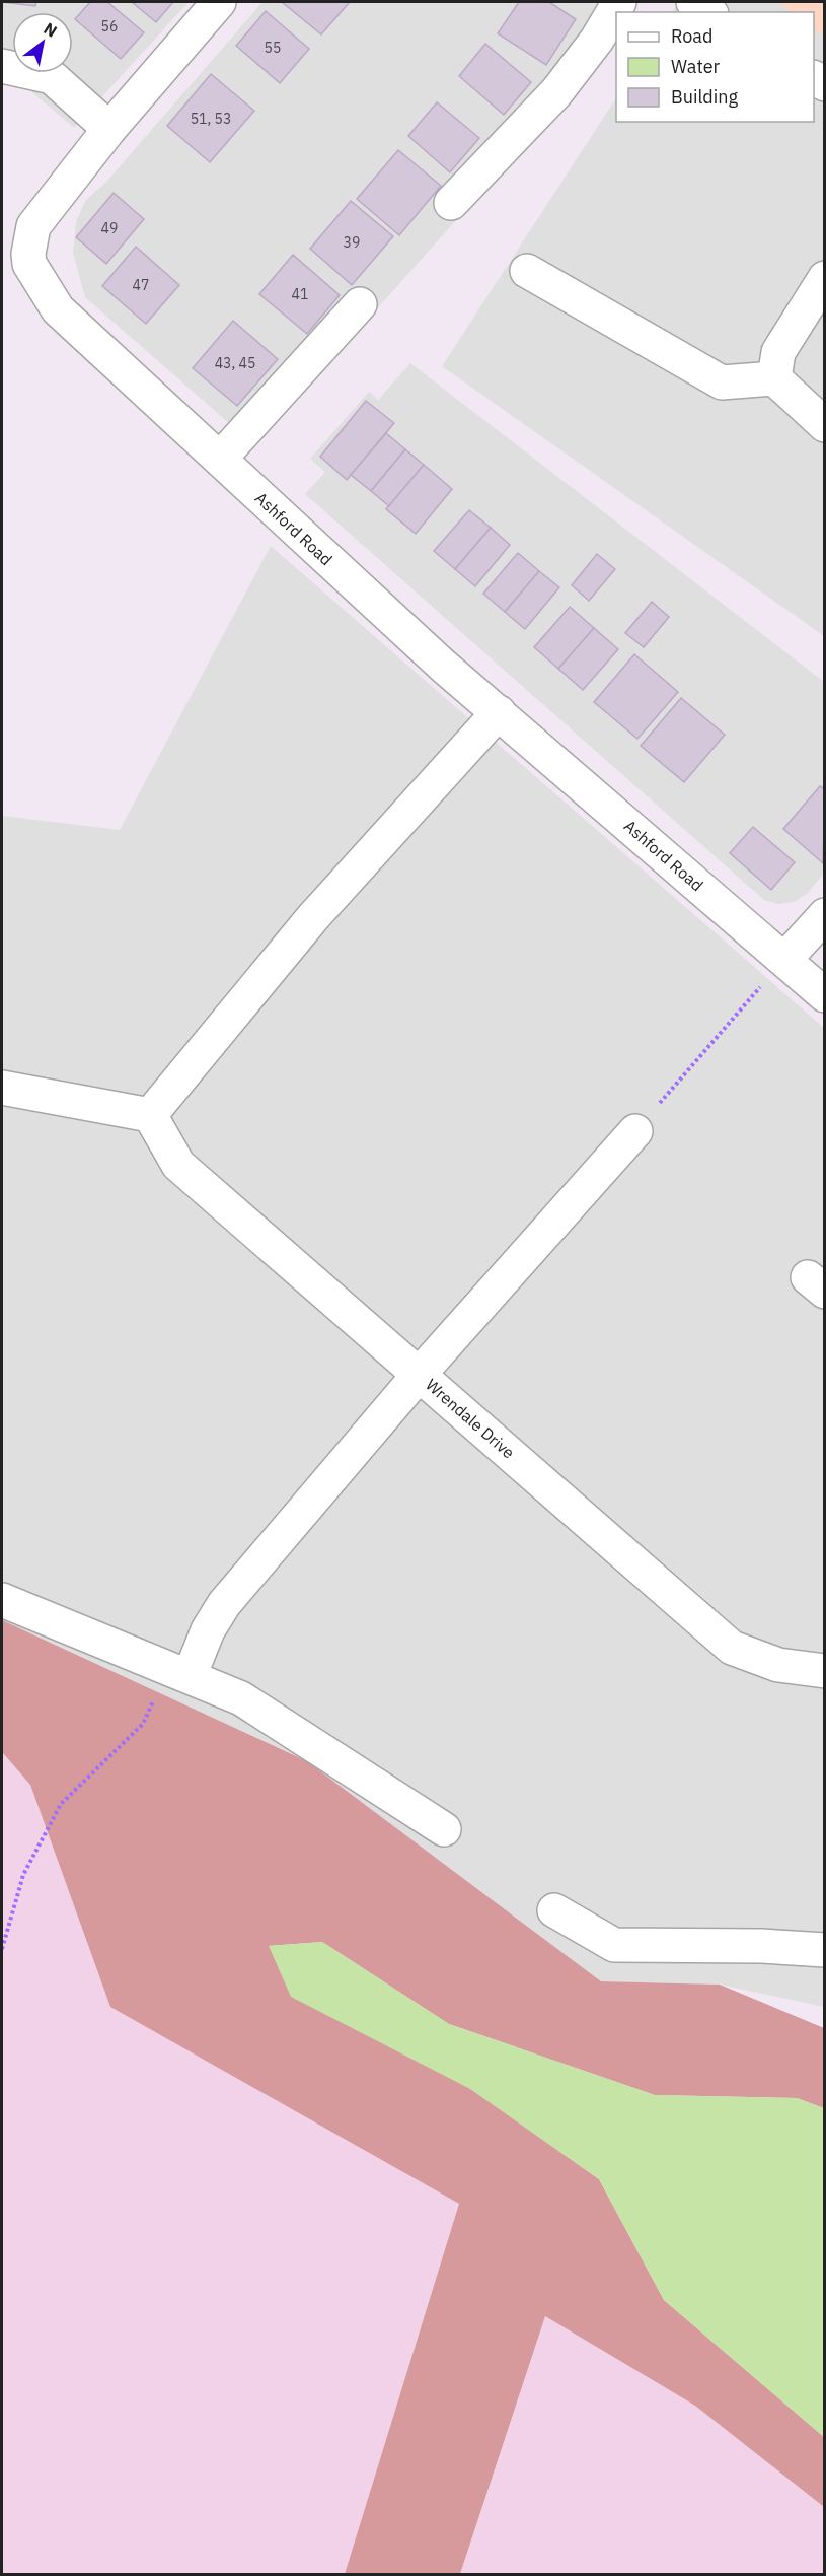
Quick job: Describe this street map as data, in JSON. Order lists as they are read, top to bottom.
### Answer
{
  "streets": {
    "street": ["Ashford Road", "Wrendale Drive"]
  },
  "house_numbers": [
    "56",
    "55",
    "51, 53",
    "49",
    "39",
    "47",
    "41",
    "43, 45"
  ],
  "legend": ["Road", "Water", "Building"],
  "north": "top right"
}
